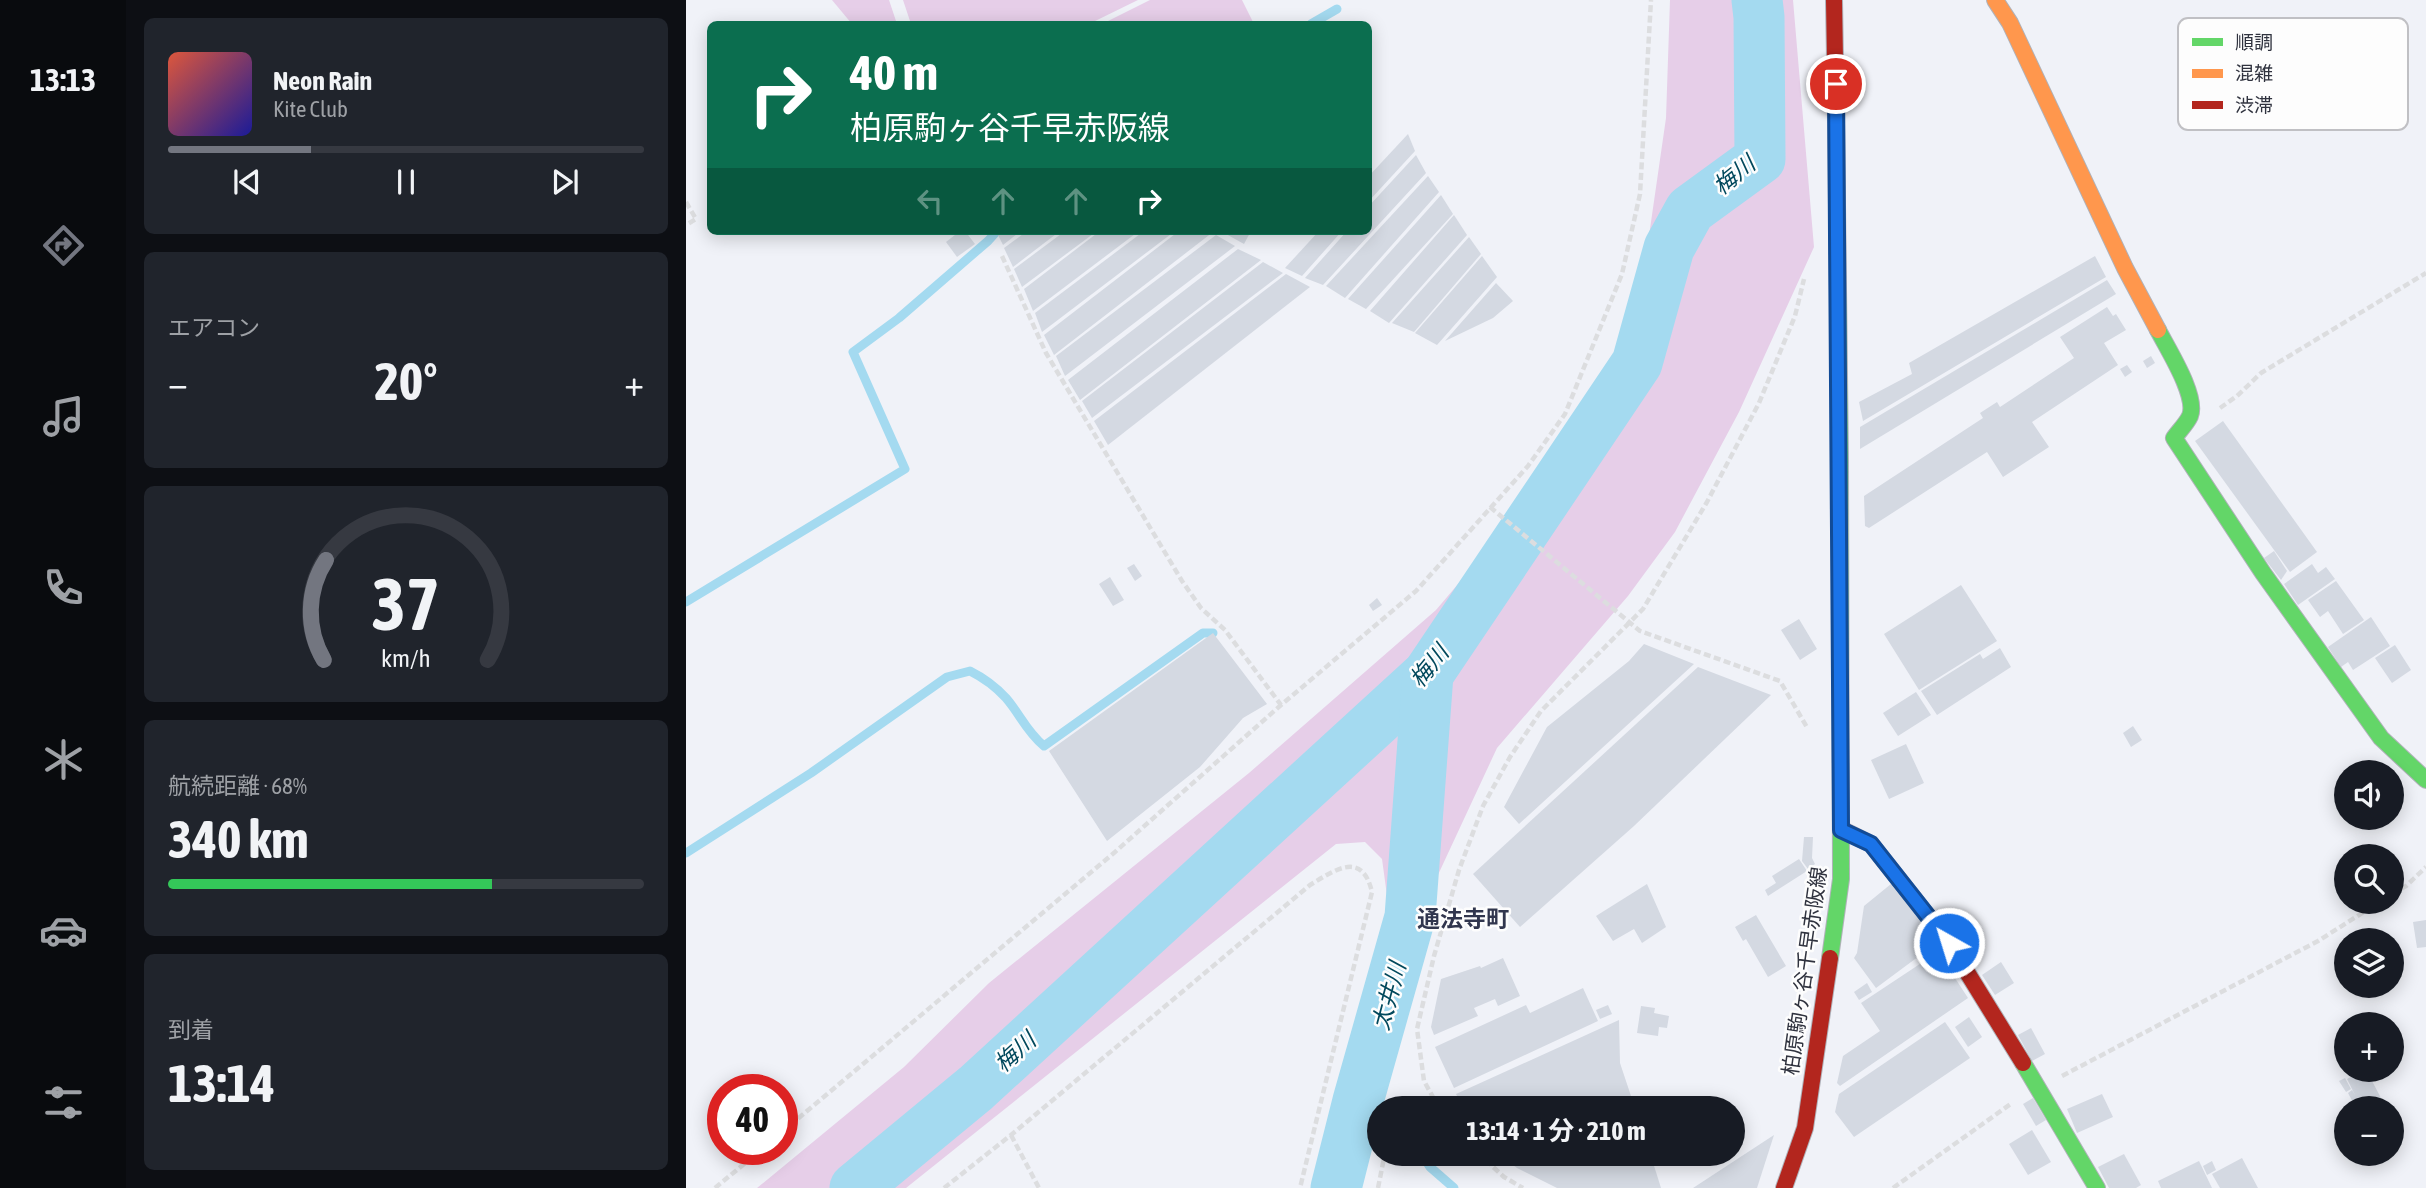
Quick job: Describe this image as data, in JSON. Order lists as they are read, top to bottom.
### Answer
{
  "streets": {
    "street": ["柏原駒ヶ谷千早赤阪線"]
  },
  "districts": ["通法寺町"],
  "water": ["梅川", "太井川"],
  "legend": ["順調", "混雑", "渋滞"],
  "page": {
    "tabs": "13:13",
    "turn": ["40 m", "柏原駒ヶ谷千早赤阪線"],
    "song": ["Neon Rain", "Kite Club"],
    "tile": [
      "エアコン",
      ["航続距離 · 68%", "340 km"],
      ["到着", "13:14"]
    ],
    "heat": ["−", "20°", "+"],
    "map_buttons": ["+", "−"],
    "limit": "40",
    "trip": "13:14 · 1 分 · 210 m",
    "gauge": ["37", "km/h"]
  }
}
